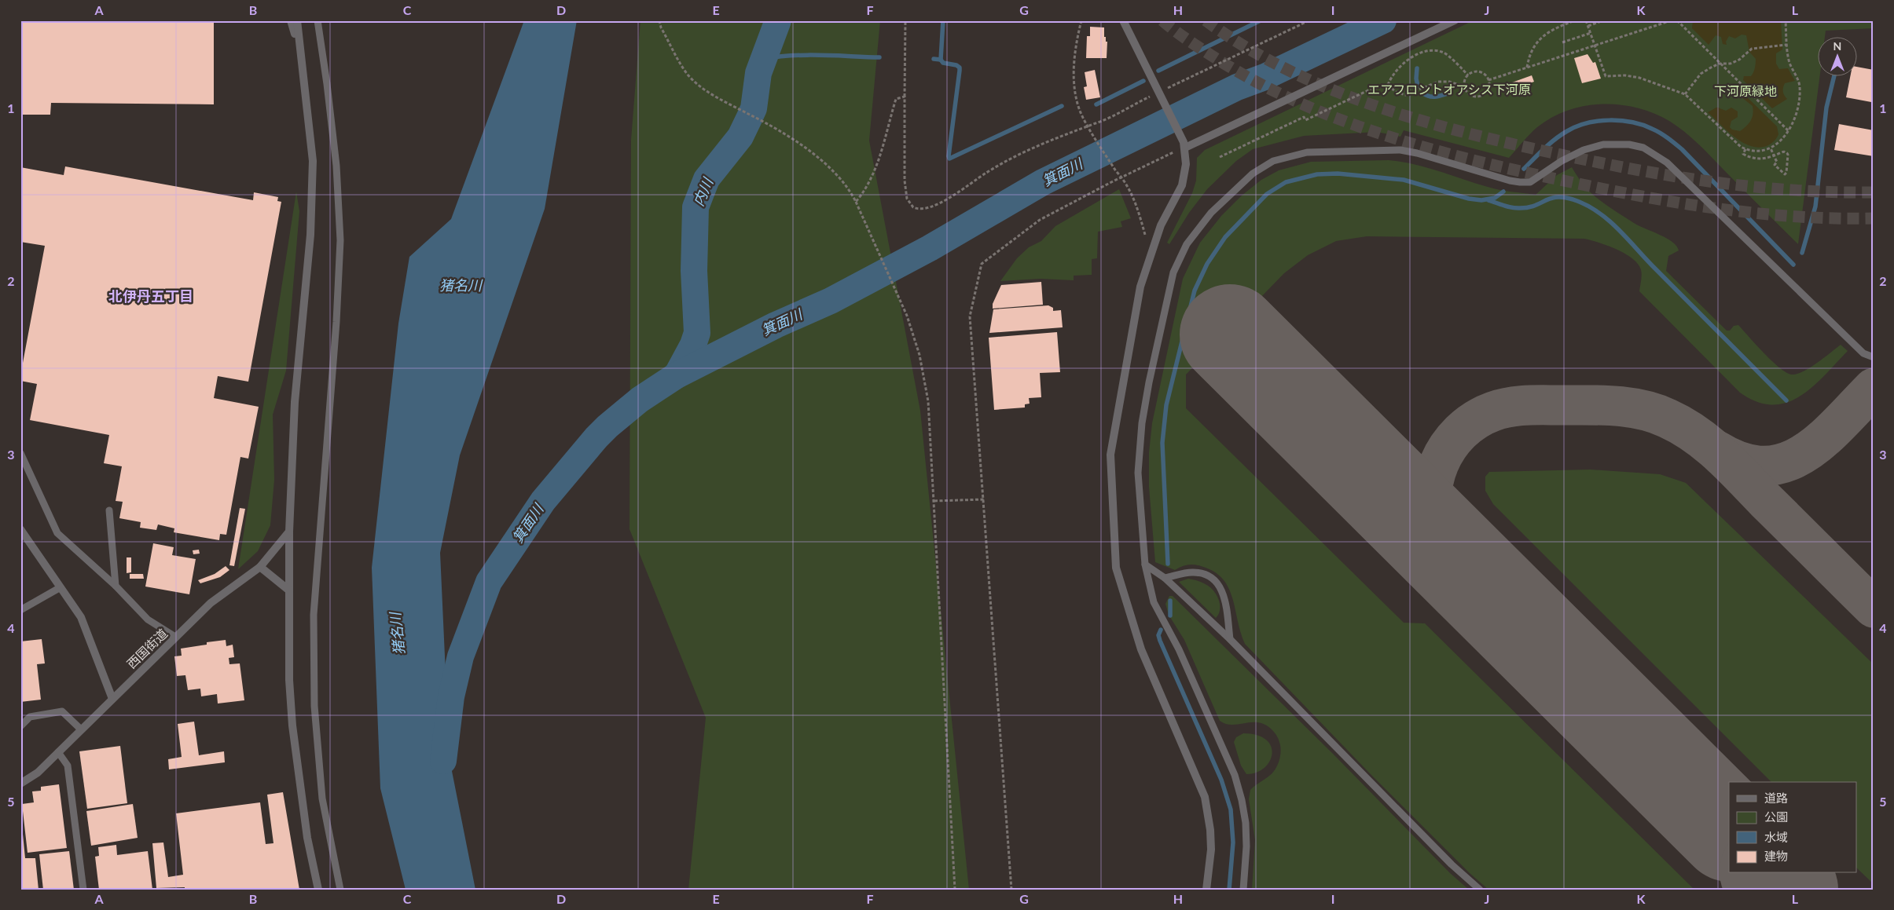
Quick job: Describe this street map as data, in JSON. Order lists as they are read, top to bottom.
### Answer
{
  "streets": {
    "street": ["西国街道"]
  },
  "districts": ["北伊丹五丁目"],
  "water": ["箕面川", "内川", "猪名川"],
  "parks": ["エアフロントオアシス下河原", "下河原緑地"],
  "legend": [
    "道路",
    "公園",
    "水域",
    "建物"
  ],
  "north": "top",
  "grid": {
    "columns": [
      "A",
      "B",
      "C",
      "D",
      "E",
      "F",
      "G",
      "H",
      "I",
      "J",
      "K",
      "L"
    ],
    "rows": [
      "1",
      "2",
      "3",
      "4",
      "5"
    ]
  }
}
